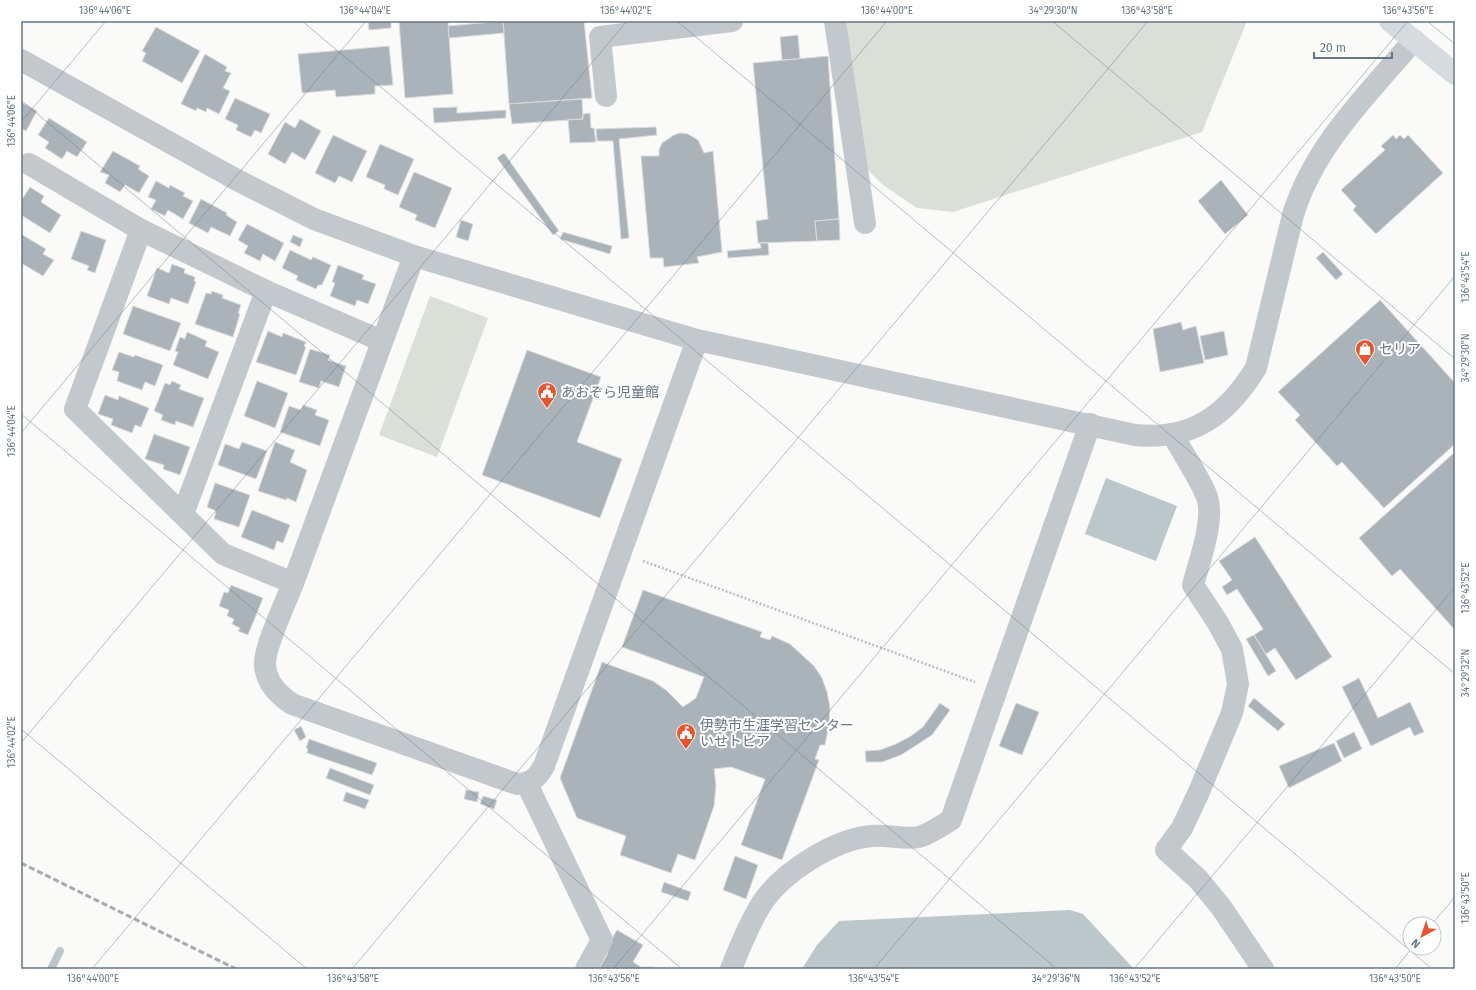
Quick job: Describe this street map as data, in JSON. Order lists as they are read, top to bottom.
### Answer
{
  "places": {
    "shop": ["セリア"],
    "public building": ["あおぞら児童館", "伊勢市生涯学習センター いせトピア"]
  },
  "scale_bar": "20 m",
  "north": "bottom left",
  "coordinates": [
    "136°44'06\"E",
    "136°44'04\"E",
    "136°44'02\"E",
    "136°44'00\"E",
    "34°29'30\"N",
    "136°43'58\"E",
    "136°43'56\"E",
    "136°43'54\"E",
    "136°43'52\"E",
    "34°29'32\"N",
    "136°43'50\"E",
    "34°29'36\"N"
  ]
}
